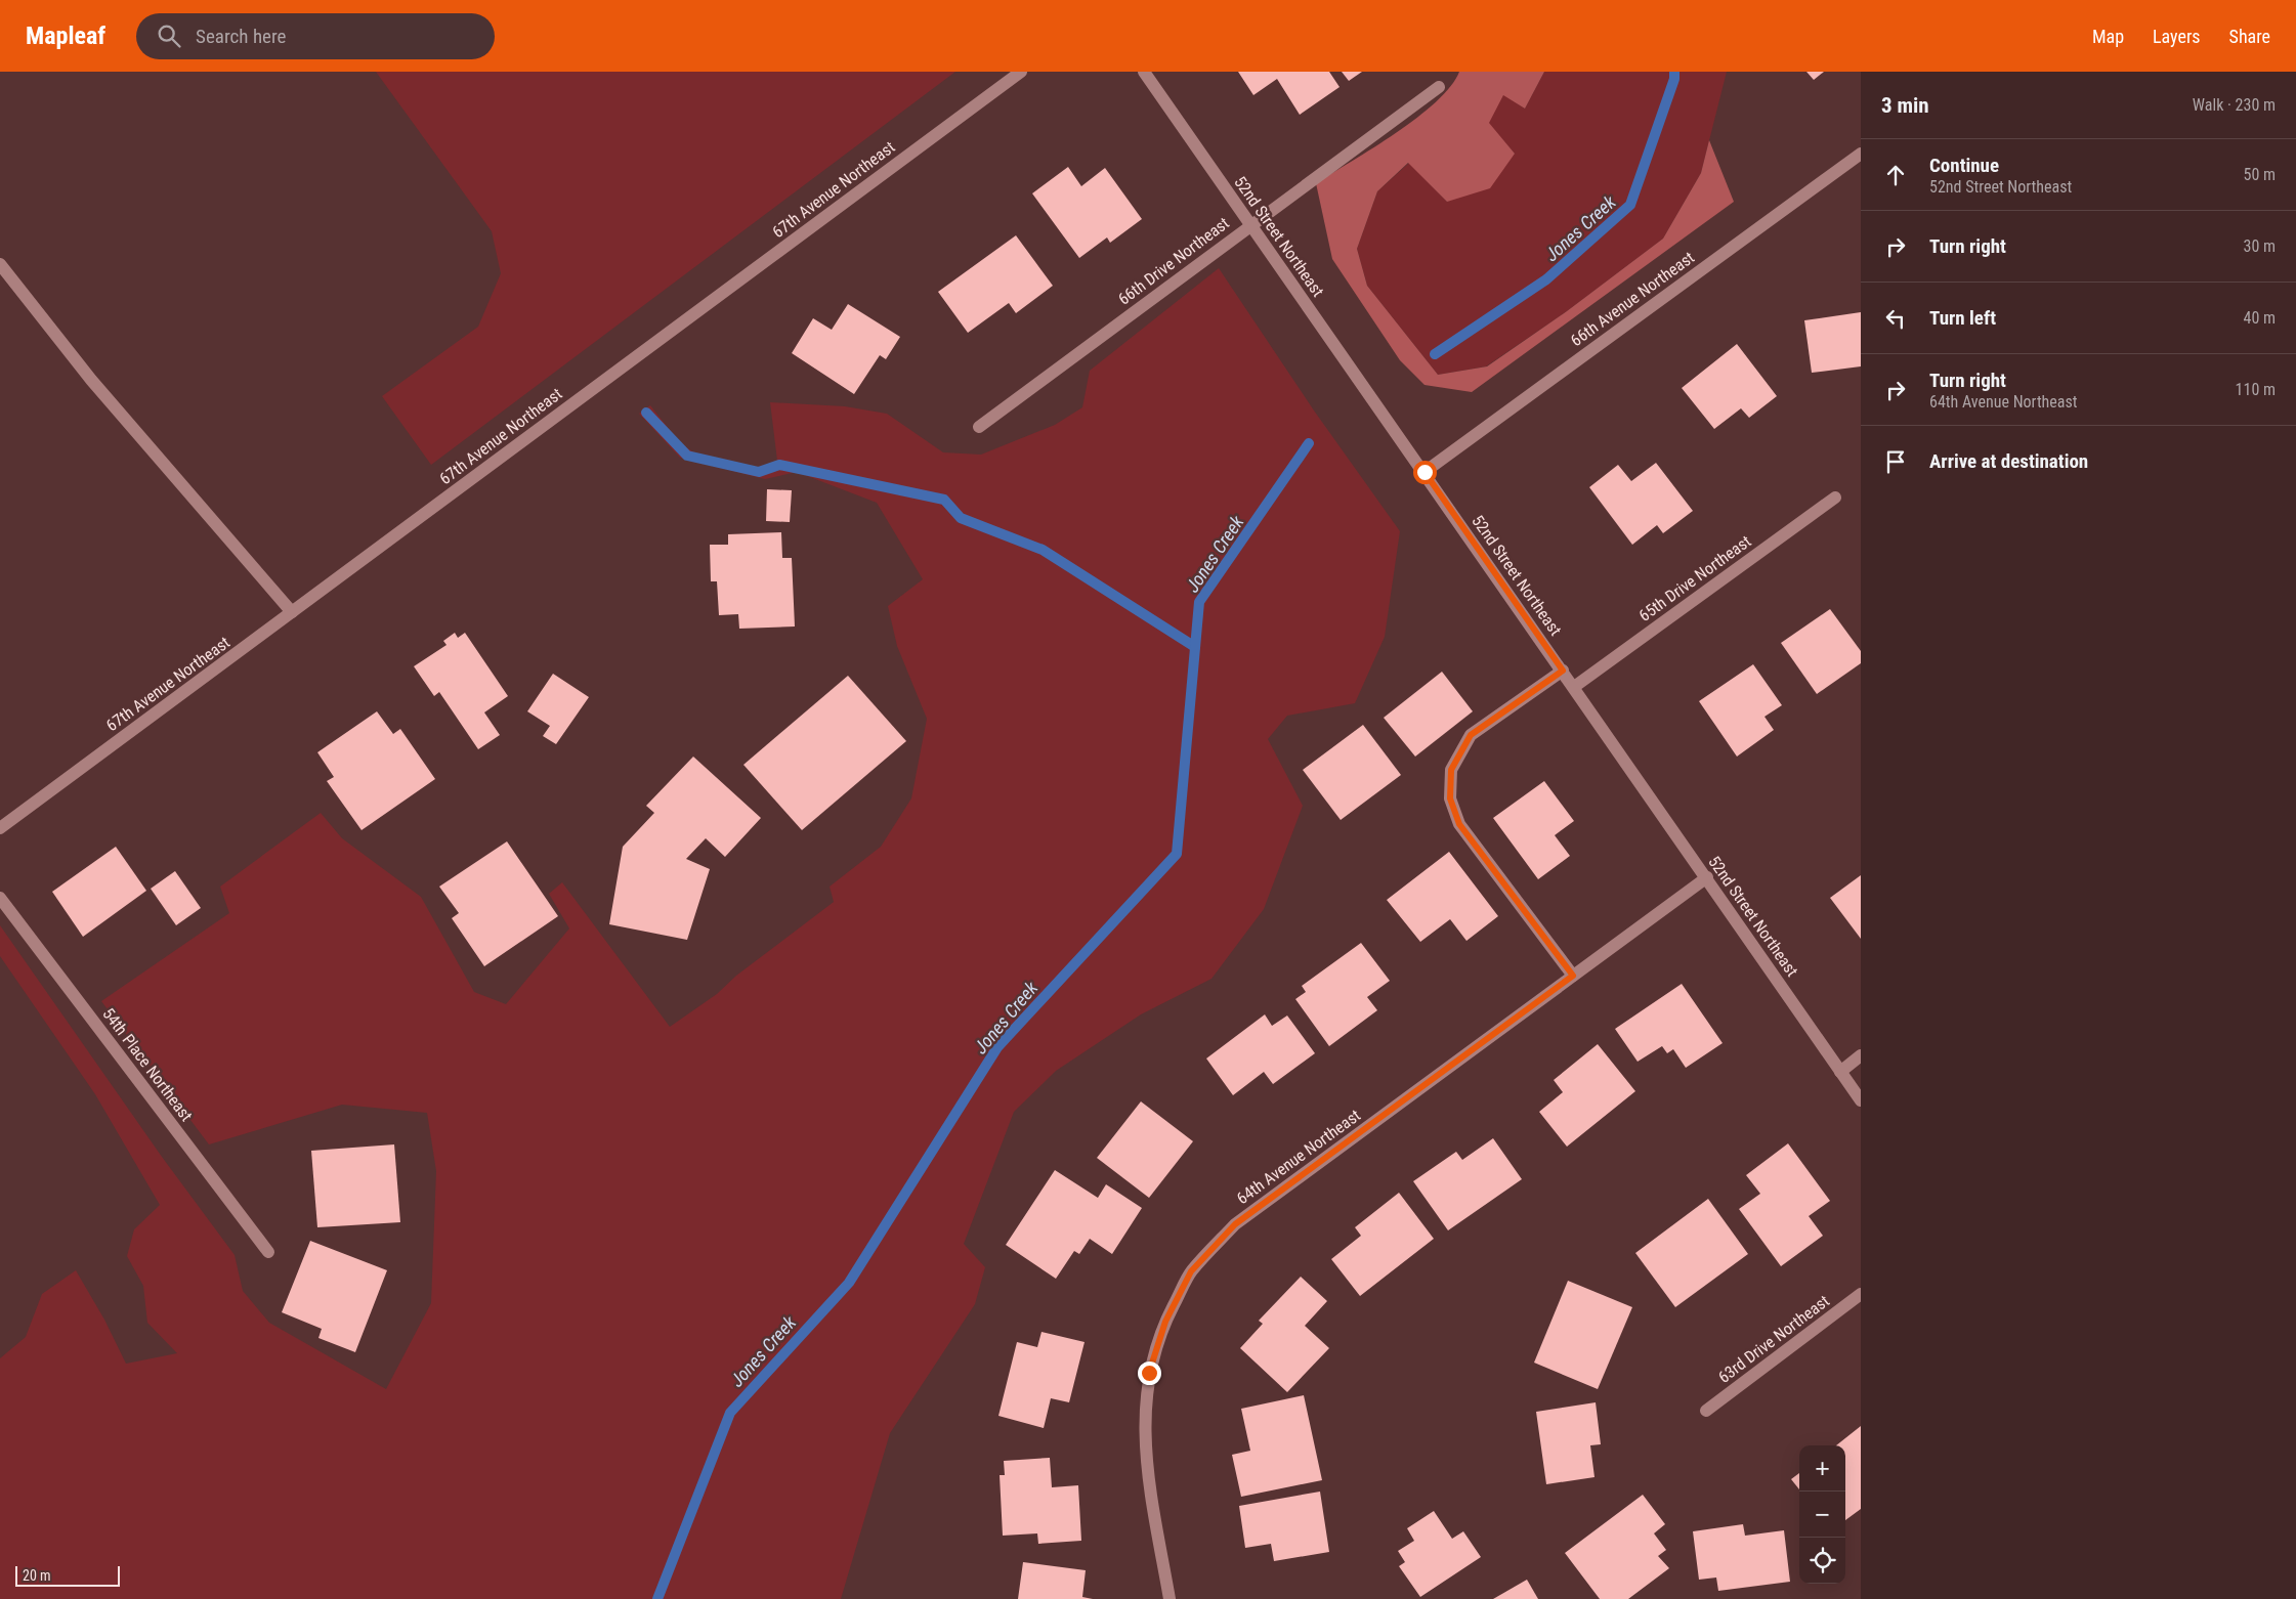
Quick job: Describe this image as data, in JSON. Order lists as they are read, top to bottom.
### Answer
{
  "streets": {
    "street": [
      "67th Avenue Northeast",
      "52nd Street Northeast",
      "66th Drive Northeast",
      "66th Avenue Northeast",
      "65th Drive Northeast",
      "54th Place Northeast",
      "64th Avenue Northeast",
      "63rd Drive Northeast"
    ]
  },
  "crossings": [
    ["52nd Street Northeast", "66th Drive Northeast"],
    ["52nd Street Northeast", "66th Avenue Northeast"],
    ["52nd Street Northeast", "65th Drive Northeast"],
    ["52nd Street Northeast", "64th Avenue Northeast"]
  ],
  "water": ["Jones Creek"],
  "scale_bar": "20 m",
  "page": {
    "header": "Mapleaf",
    "search": "Search here",
    "nav": ["Map", "Layers", "Share"],
    "heading": ["3 min", "Walk · 230 m"],
    "list": [
      ["Continue", "52nd Street Northeast", "50 m"],
      ["Turn right", "30 m"],
      ["Turn left", "40 m"],
      ["Turn right", "64th Avenue Northeast", "110 m"],
      "Arrive at destination"
    ],
    "map_buttons": ["+", "−"],
    "scale": "20 m"
  }
}
